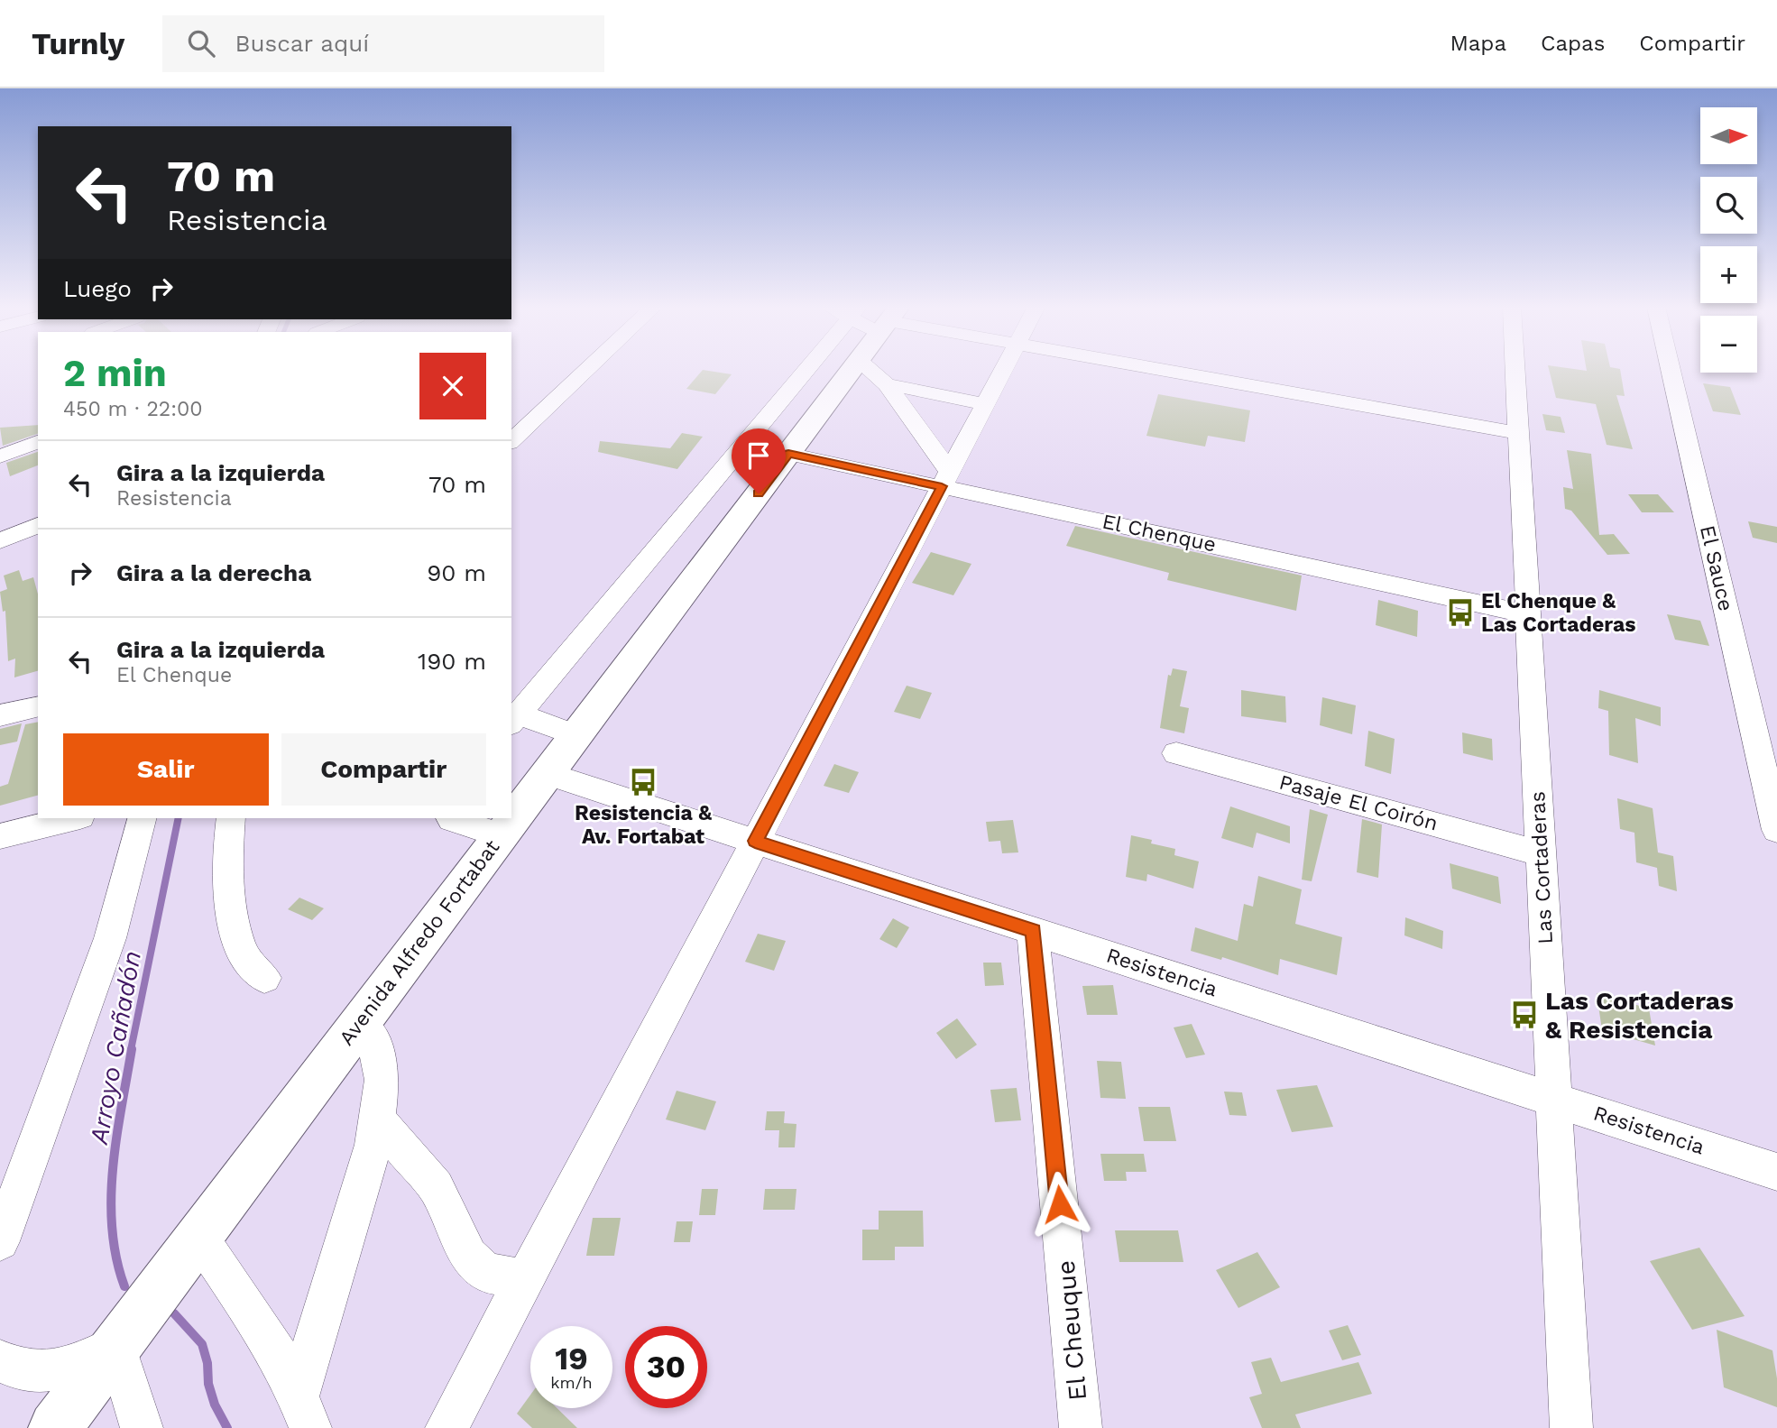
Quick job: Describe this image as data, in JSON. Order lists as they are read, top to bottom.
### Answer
{
  "streets": {
    "highway": ["Avenida Alfredo Fortabat"],
    "street": [
      "El Chenque",
      "El Sauce",
      "Pasaje El Coirón",
      "Las Cortaderas",
      "Resistencia",
      "El Cheuque"
    ]
  },
  "crossings": [
    ["El Chenque", "Las Cortaderas"],
    ["El Chenque", "Avenida Alfredo Fortabat"],
    ["Pasaje El Coirón", "Las Cortaderas"],
    ["Las Cortaderas", "Resistencia"],
    ["Avenida Alfredo Fortabat", "Resistencia"],
    ["Resistencia", "El Cheuque"]
  ],
  "water": ["Arroyo Cañadón"],
  "places": {
    "bus stop": ["El Chenque & Las Cortaderas", "Resistencia & Av. Fortabat", "Las Cortaderas & Resistencia"]
  },
  "north": "right",
  "page": {
    "header": "Turnly",
    "search": "Buscar aquí",
    "nav": ["Mapa", "Capas", "Compartir"],
    "map_buttons": ["+", "−"],
    "turn": ["70 m", "Resistencia"],
    "then": "Luego",
    "heading": ["2 min", "450 m · 22:00"],
    "list": [
      {
        "name": "Gira a la izquierda",
        "note": "Resistencia",
        "value": "70 m"
      },
      {
        "name": "Gira a la derecha",
        "value": "90 m"
      },
      {
        "name": "Gira a la izquierda",
        "note": "El Chenque",
        "value": "190 m"
      }
    ],
    "buttons": ["Salir", "Compartir"],
    "speed": "19 km/h",
    "limit": "30"
  }
}
